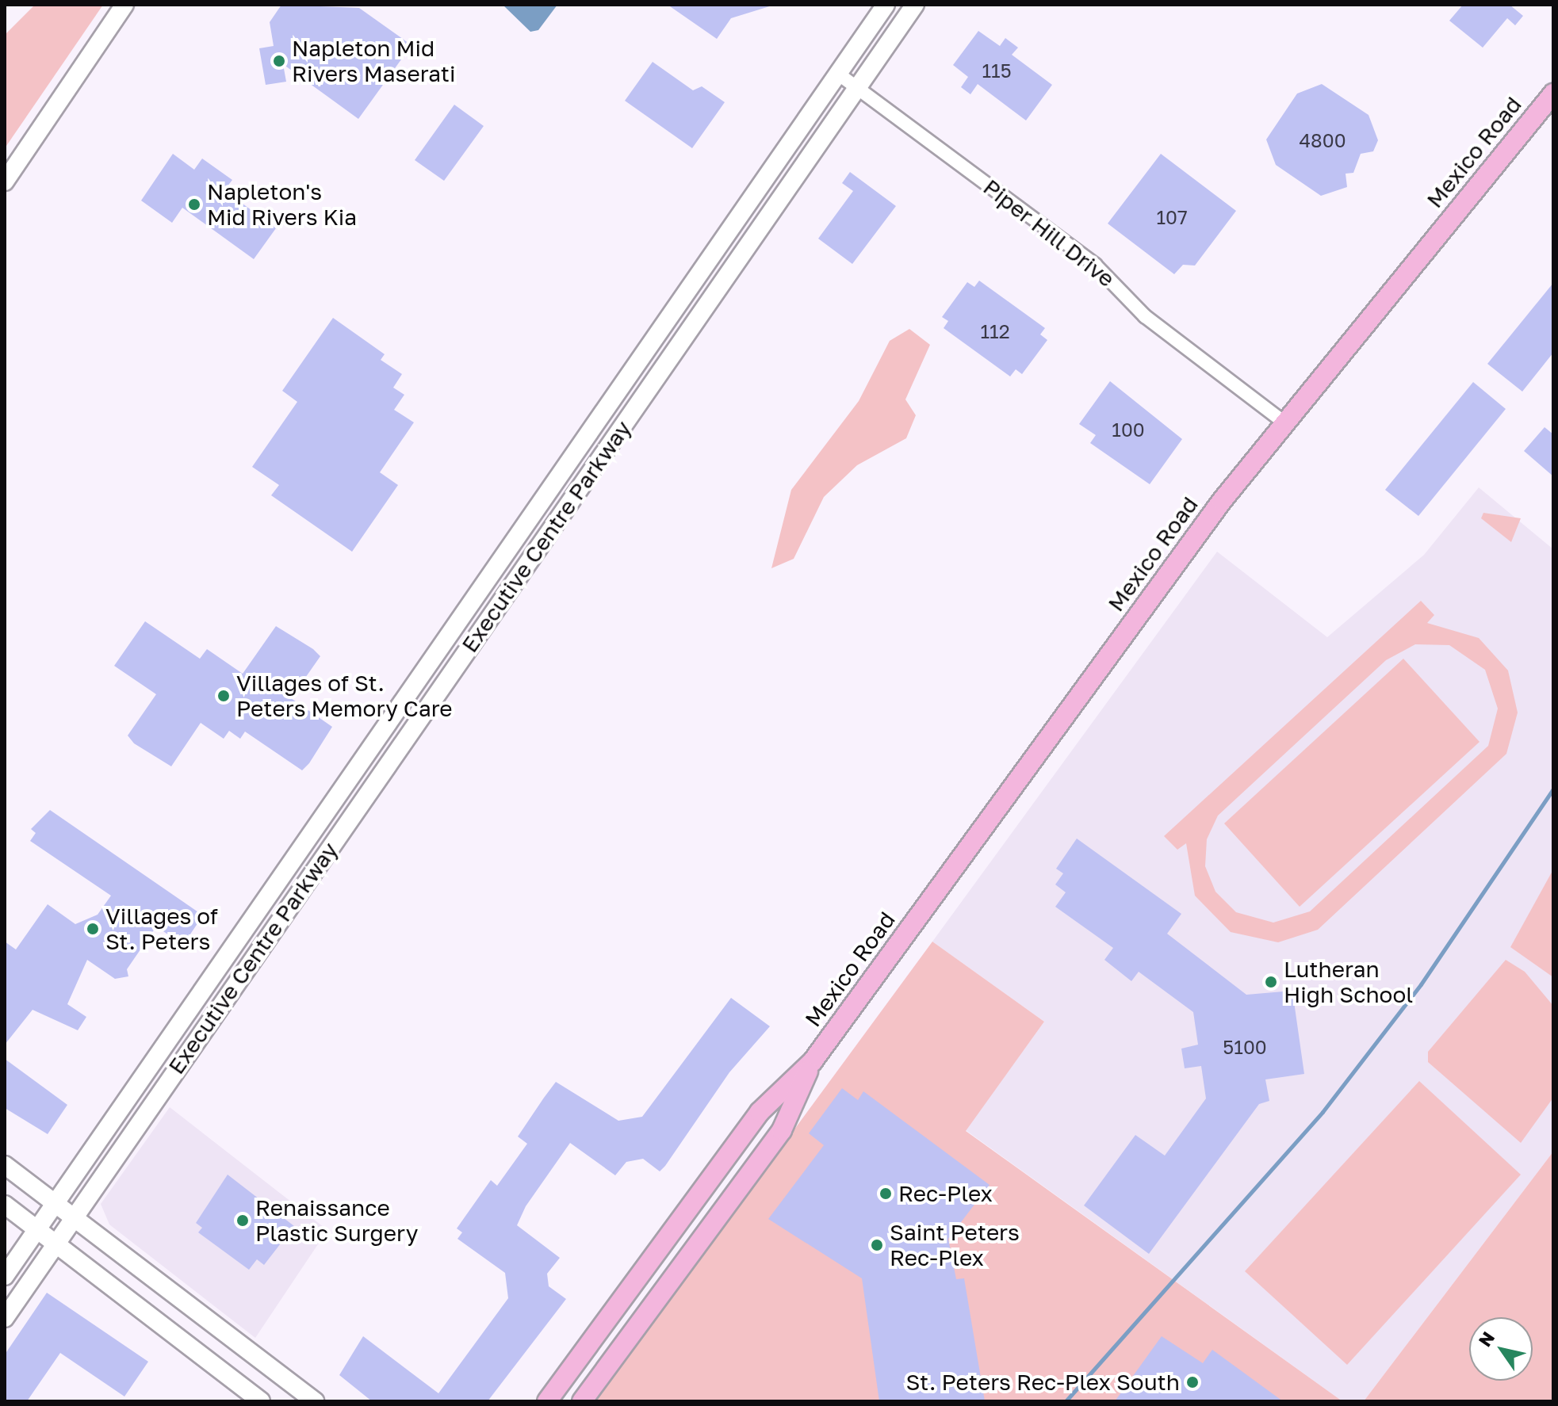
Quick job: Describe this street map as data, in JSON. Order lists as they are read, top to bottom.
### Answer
{
  "streets": {
    "main road": ["Mexico Road"],
    "street": ["Piper Hill Drive", "Executive Centre Parkway"]
  },
  "crossings": [
    ["Mexico Road", "Piper Hill Drive"],
    ["Piper Hill Drive", "Executive Centre Parkway"]
  ],
  "places": [
    "Napleton Mid Rivers Maserati",
    "Napleton's Mid Rivers Kia",
    "Villages of St. Peters Memory Care",
    "Villages of St. Peters",
    "Lutheran High School",
    "Rec-Plex",
    "Renaissance Plastic Surgery",
    "Saint Peters Rec-Plex",
    "St. Peters Rec-Plex South"
  ],
  "house_numbers": [
    "115",
    "4800",
    "107",
    "112",
    "100",
    "5100"
  ],
  "north": "top left"
}
